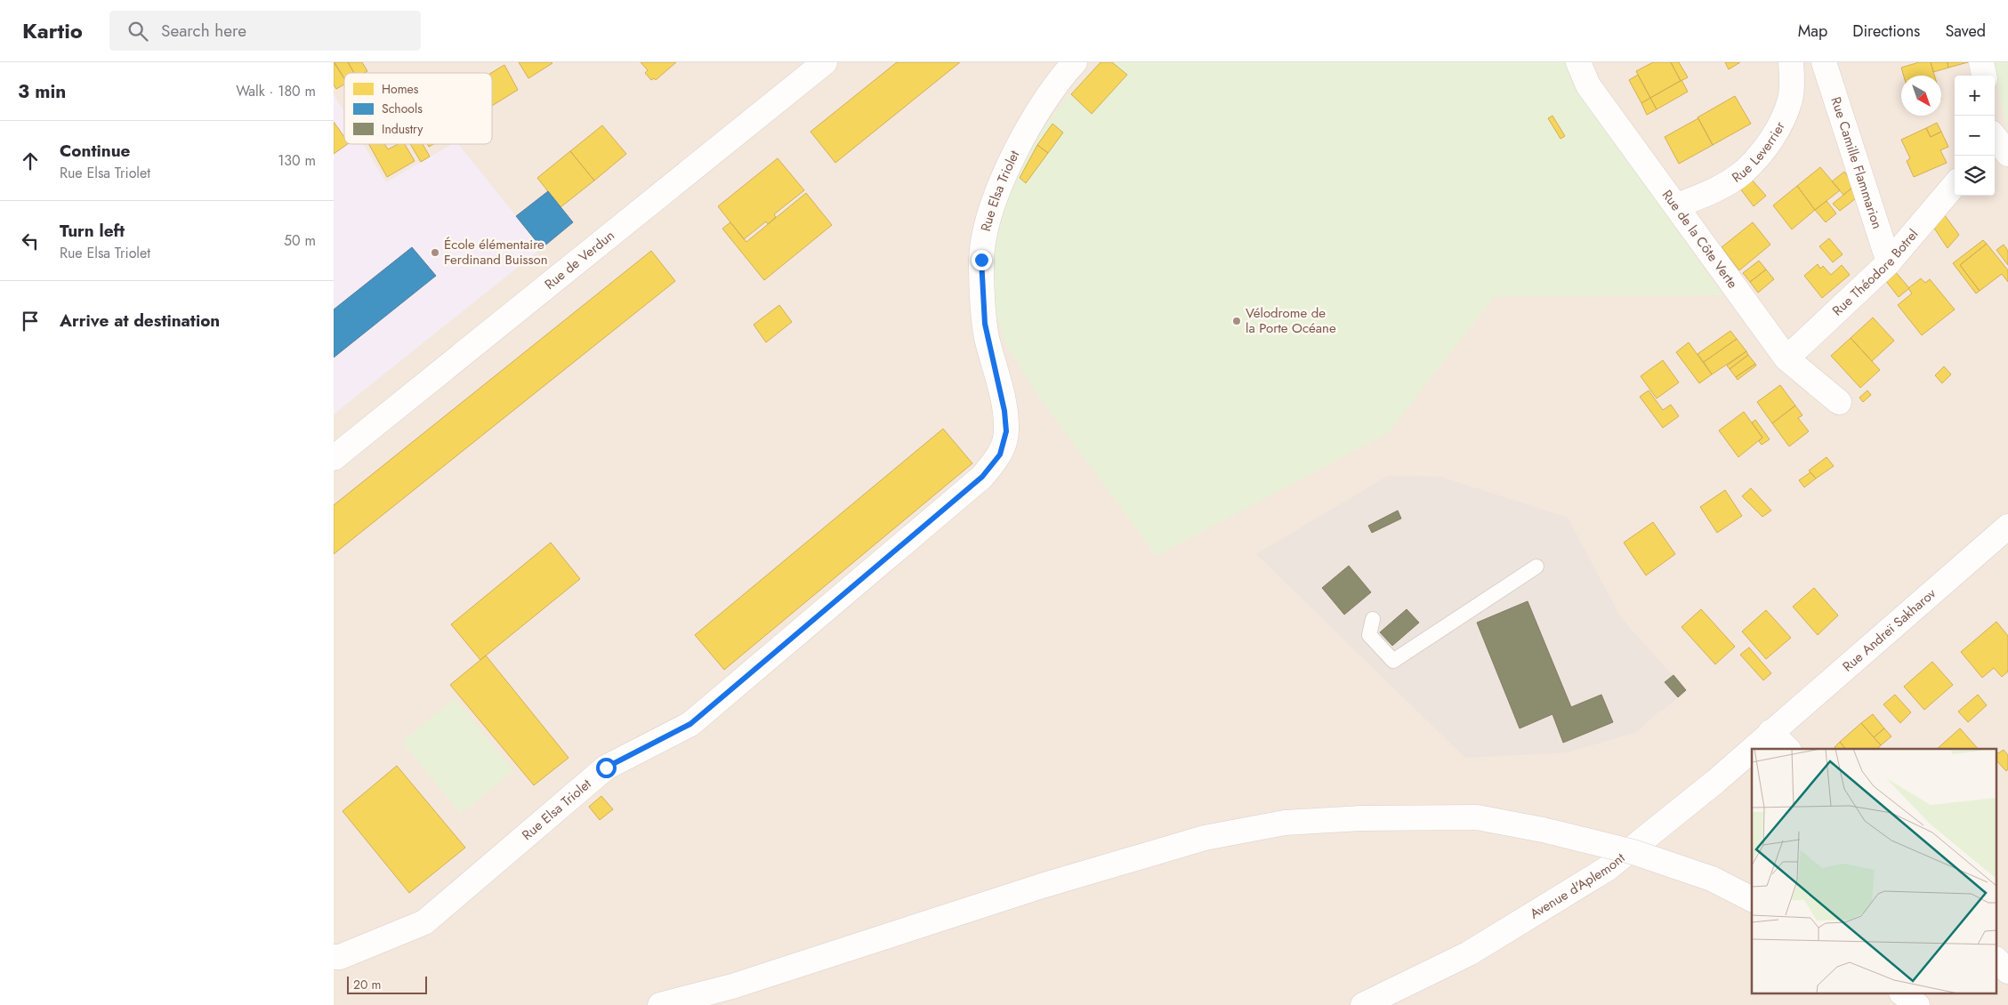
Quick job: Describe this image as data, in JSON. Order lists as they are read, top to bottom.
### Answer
{
  "streets": {
    "street": [
      "Rue Leverrier",
      "Rue Camille Flammarion",
      "Rue Elsa Triolet",
      "Rue de la Côte Verte",
      "Rue de Verdun",
      "Rue Théodore Botrel",
      "Rue Andreï Sakharov",
      "Avenue d'Aplemont"
    ]
  },
  "crossings": [
    ["Rue Leverrier", "Rue de la Côte Verte"],
    ["Rue Camille Flammarion", "Rue Théodore Botrel"],
    ["Rue de la Côte Verte", "Rue Théodore Botrel"],
    ["Rue Andreï Sakharov", "Avenue d'Aplemont"]
  ],
  "places": ["École élémentaire Ferdinand Buisson", "Vélodrome de la Porte Océane"],
  "legend": ["Homes", "Schools", "Industry"],
  "scale_bar": "20 m",
  "north": "bottom right",
  "page": {
    "header": "Kartio",
    "search": "Search here",
    "nav": ["Map", "Directions", "Saved"],
    "heading": ["3 min", "Walk · 180 m"],
    "map_buttons": ["+", "−"],
    "list": [
      ["Continue", "Rue Elsa Triolet", "130 m"],
      ["Turn left", "Rue Elsa Triolet", "50 m"],
      "Arrive at destination"
    ],
    "scale": "20 m"
  }
}
